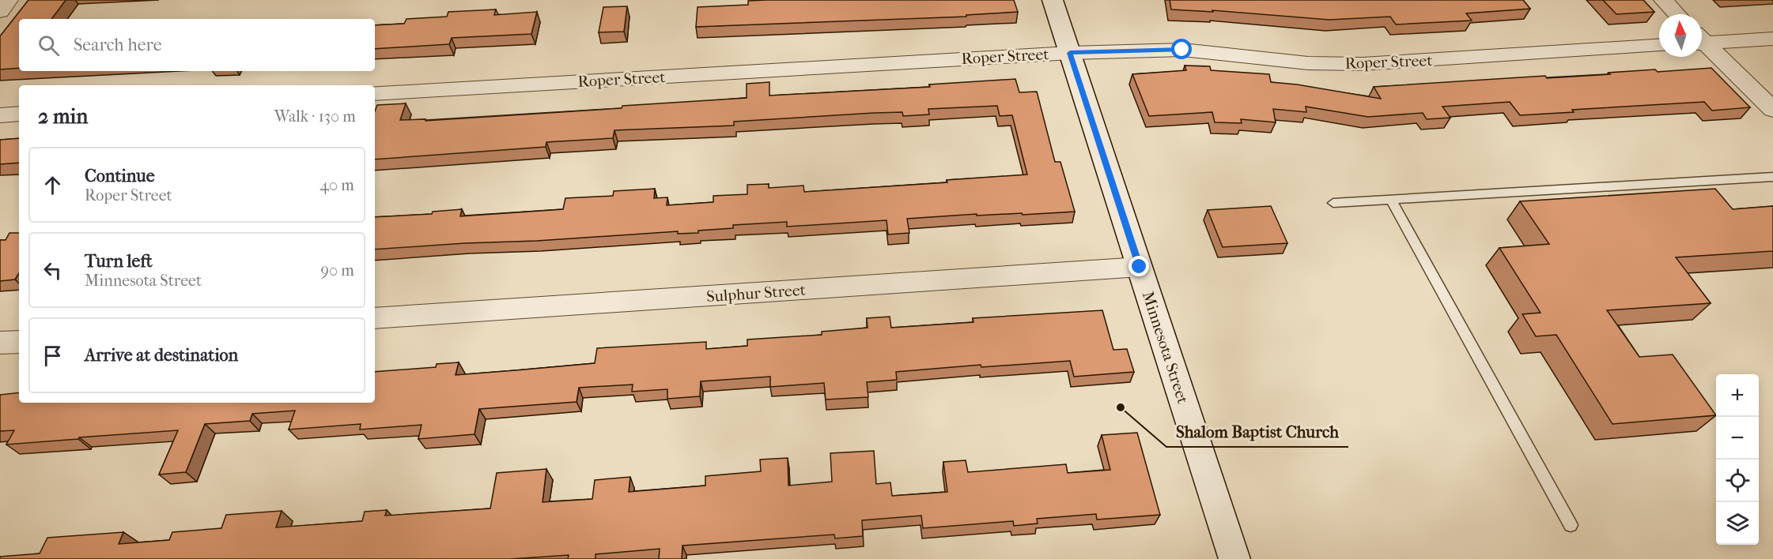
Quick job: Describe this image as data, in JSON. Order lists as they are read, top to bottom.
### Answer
{
  "streets": {
    "street": ["Roper Street", "Sulphur Street", "Minnesota Street"]
  },
  "crossings": [
    ["Roper Street", "Minnesota Street"],
    ["Sulphur Street", "Minnesota Street"]
  ],
  "places": ["Shalom Baptist Church"],
  "north": "top",
  "page": {
    "search": "Search here",
    "heading": ["2 min", "Walk · 130 m"],
    "list": [
      ["Continue", "Roper Street", "40 m"],
      ["Turn left", "Minnesota Street", "90 m"],
      "Arrive at destination"
    ],
    "map_buttons": ["+", "−"]
  }
}
